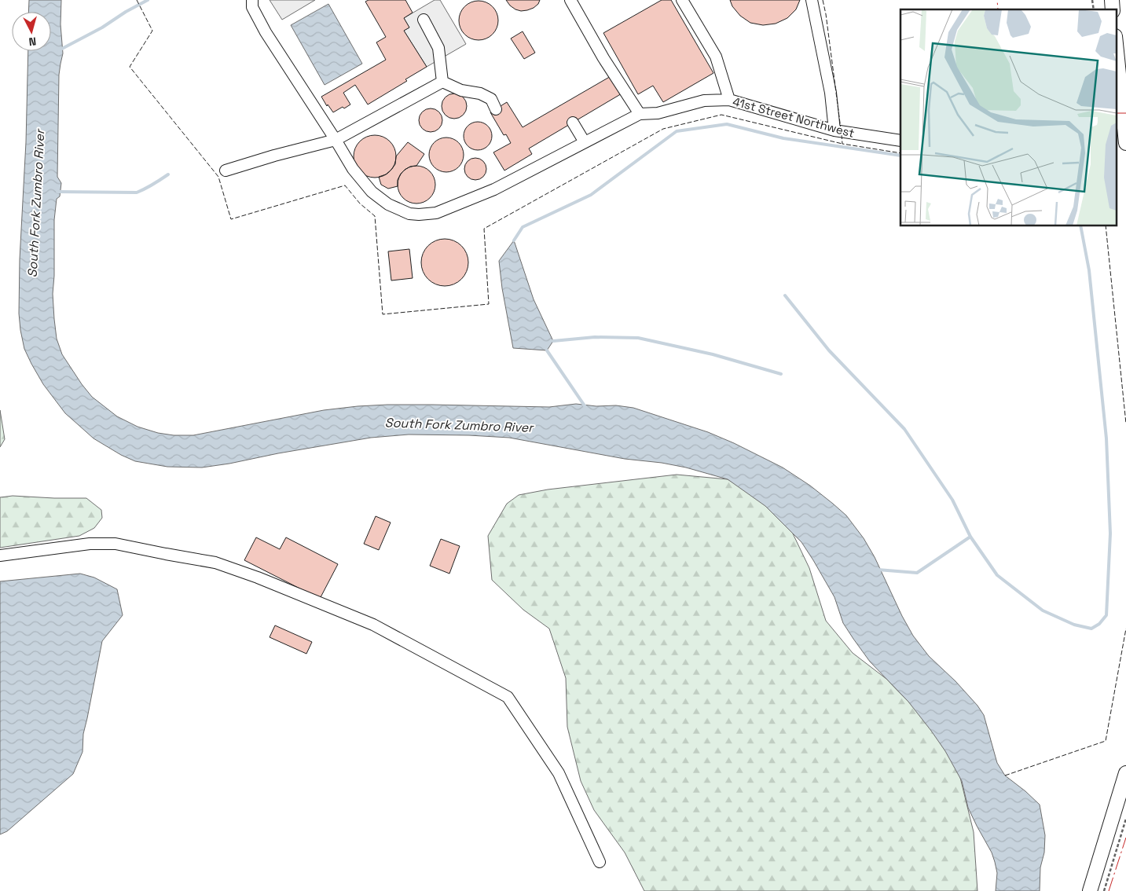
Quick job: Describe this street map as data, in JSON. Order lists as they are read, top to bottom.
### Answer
{
  "streets": {
    "lane": ["41st Street Northwest"]
  },
  "water": ["South Fork Zumbro River"],
  "north": "bottom"
}
